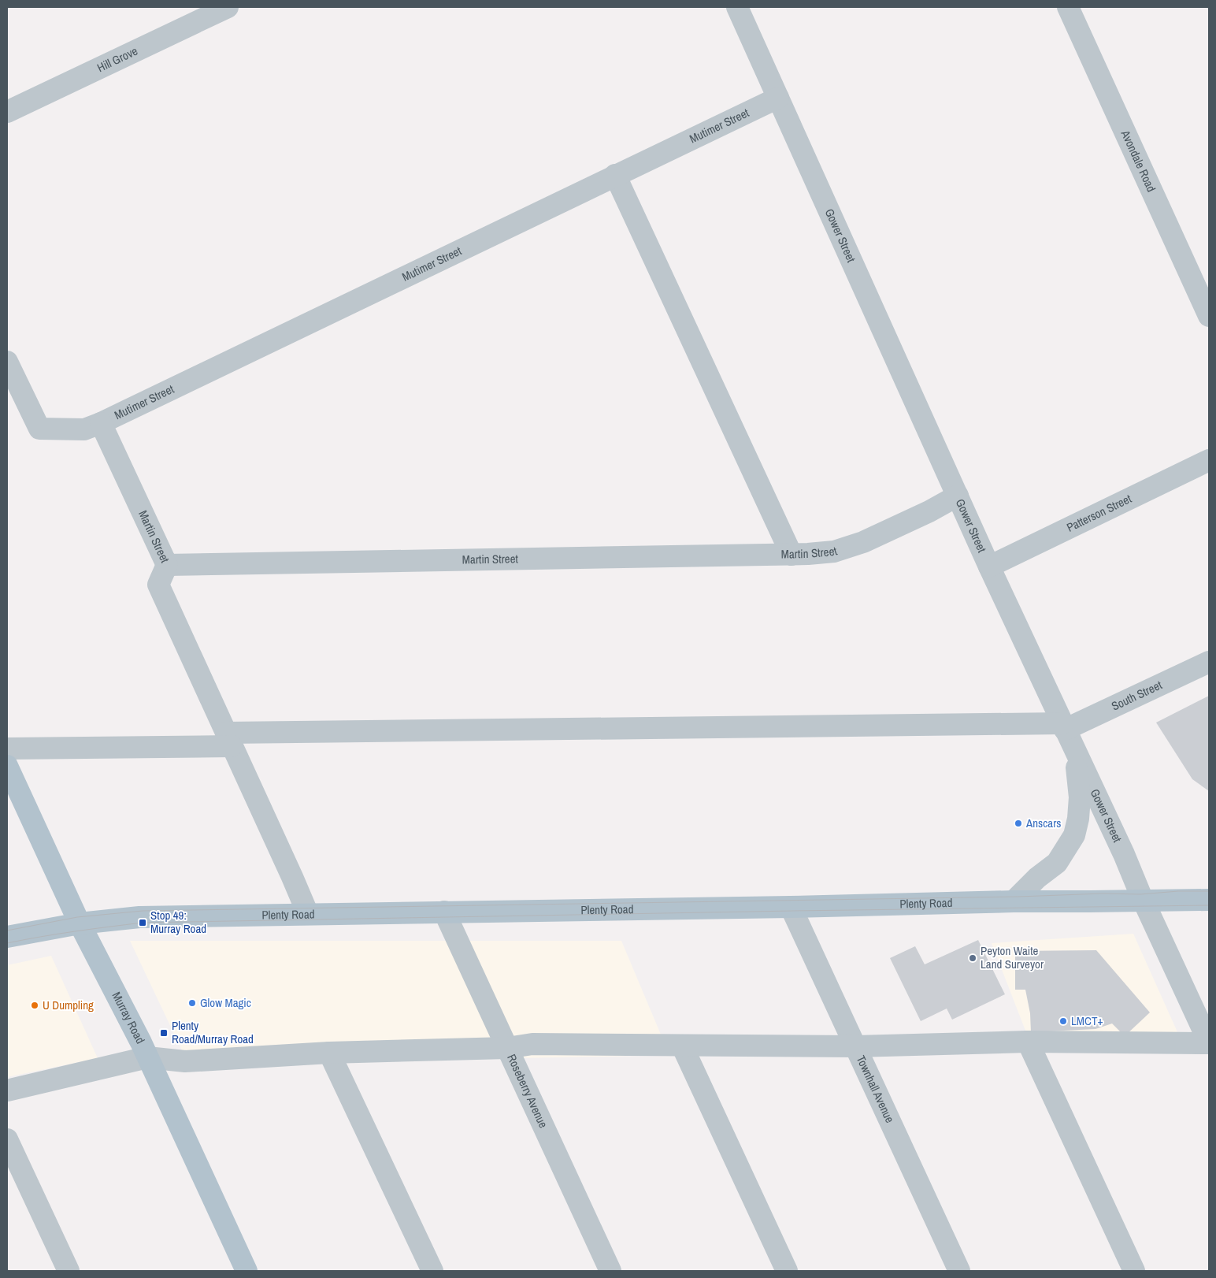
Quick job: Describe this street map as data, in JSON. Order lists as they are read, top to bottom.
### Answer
{
  "streets": {
    "main road": ["Plenty Road", "Murray Road"],
    "street": [
      "Hill Grove",
      "Mutimer Street",
      "Avondale Road",
      "Gower Street",
      "Patterson Street",
      "Martin Street",
      "South Street",
      "Townhall Avenue",
      "Roseberry Avenue"
    ]
  },
  "crossings": [
    ["Mutimer Street", "Gower Street"],
    ["Mutimer Street", "Martin Street"],
    ["Gower Street", "Patterson Street"],
    ["Gower Street", "Martin Street"],
    ["Gower Street", "South Street"],
    ["Gower Street", "Plenty Road"],
    ["Plenty Road", "Murray Road"],
    ["Plenty Road", "Townhall Avenue"],
    ["Plenty Road", "Roseberry Avenue"]
  ],
  "places": {
    "other": [
      "Anscars",
      "Peyton Waite Land Surveyor",
      "Glow Magic",
      "U Dumpling",
      "LMCT+"
    ],
    "transit": ["Stop 49: Murray Road", "Plenty Road/Murray Road"]
  }
}
